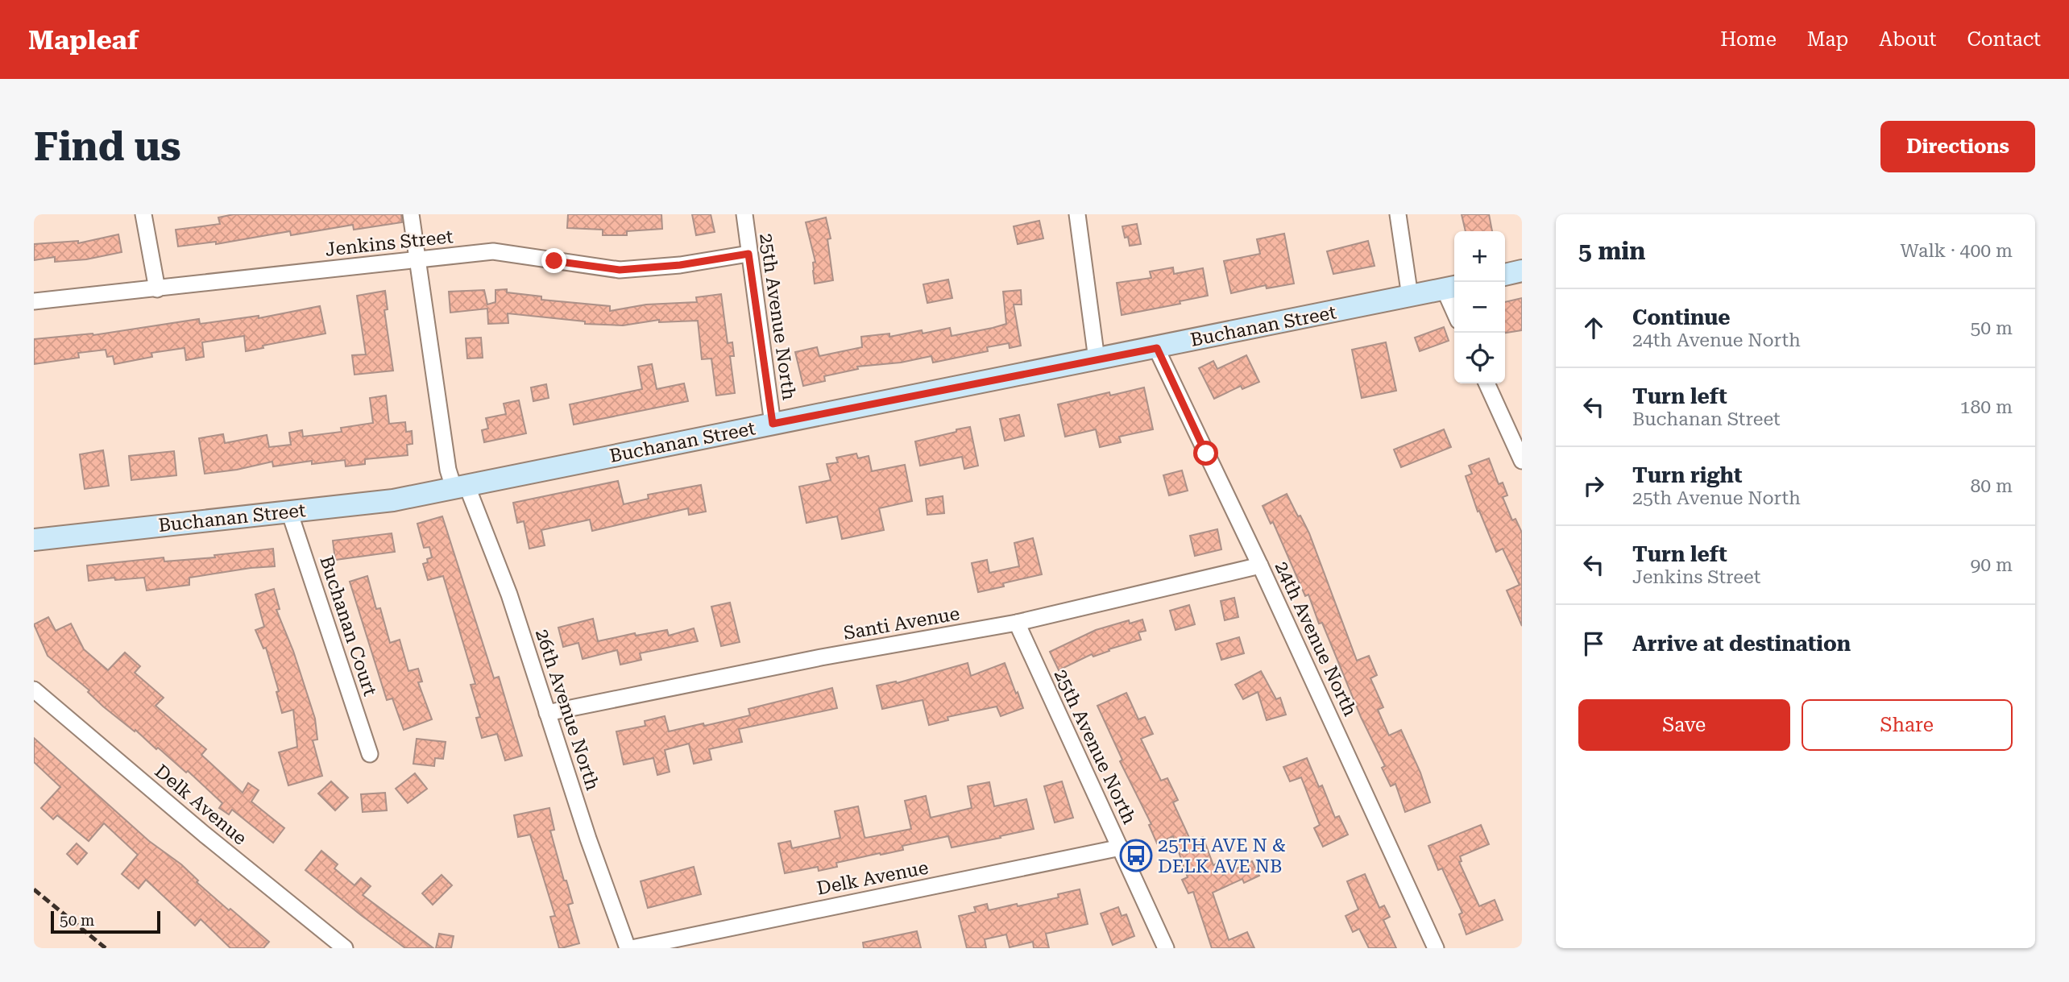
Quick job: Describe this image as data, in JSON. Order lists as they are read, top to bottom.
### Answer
{
  "streets": {
    "street": [
      "Jenkins Street",
      "25th Avenue North",
      "Buchanan Street",
      "Santi Avenue",
      "Buchanan Court",
      "24th Avenue North",
      "26th Avenue North",
      "Delk Avenue"
    ]
  },
  "crossings": [
    ["Jenkins Street", "25th Avenue North"],
    ["Jenkins Street", "26th Avenue North"],
    ["25th Avenue North", "Buchanan Street"],
    ["25th Avenue North", "Santi Avenue"],
    ["25th Avenue North", "Delk Avenue"],
    ["Buchanan Street", "Buchanan Court"],
    ["Buchanan Street", "24th Avenue North"],
    ["Buchanan Street", "26th Avenue North"],
    ["Santi Avenue", "24th Avenue North"],
    ["Santi Avenue", "26th Avenue North"]
  ],
  "places": {
    "bus stop": ["25TH AVE N & DELK AVE NB"]
  },
  "scale_bar": "50 m",
  "page": {
    "header": "Mapleaf",
    "nav": [
      "Home",
      "Map",
      "About",
      "Contact"
    ],
    "buttons": [
      "Directions",
      ["Save", "Share"]
    ],
    "title": "Find us",
    "heading": ["5 min", "Walk · 400 m"],
    "map_buttons": ["+", "−"],
    "list": [
      ["Continue", "24th Avenue North", "50 m"],
      ["Turn left", "Buchanan Street", "180 m"],
      ["Turn right", "25th Avenue North", "80 m"],
      ["Turn left", "Jenkins Street", "90 m"],
      "Arrive at destination"
    ],
    "scale": "50 m"
  }
}
